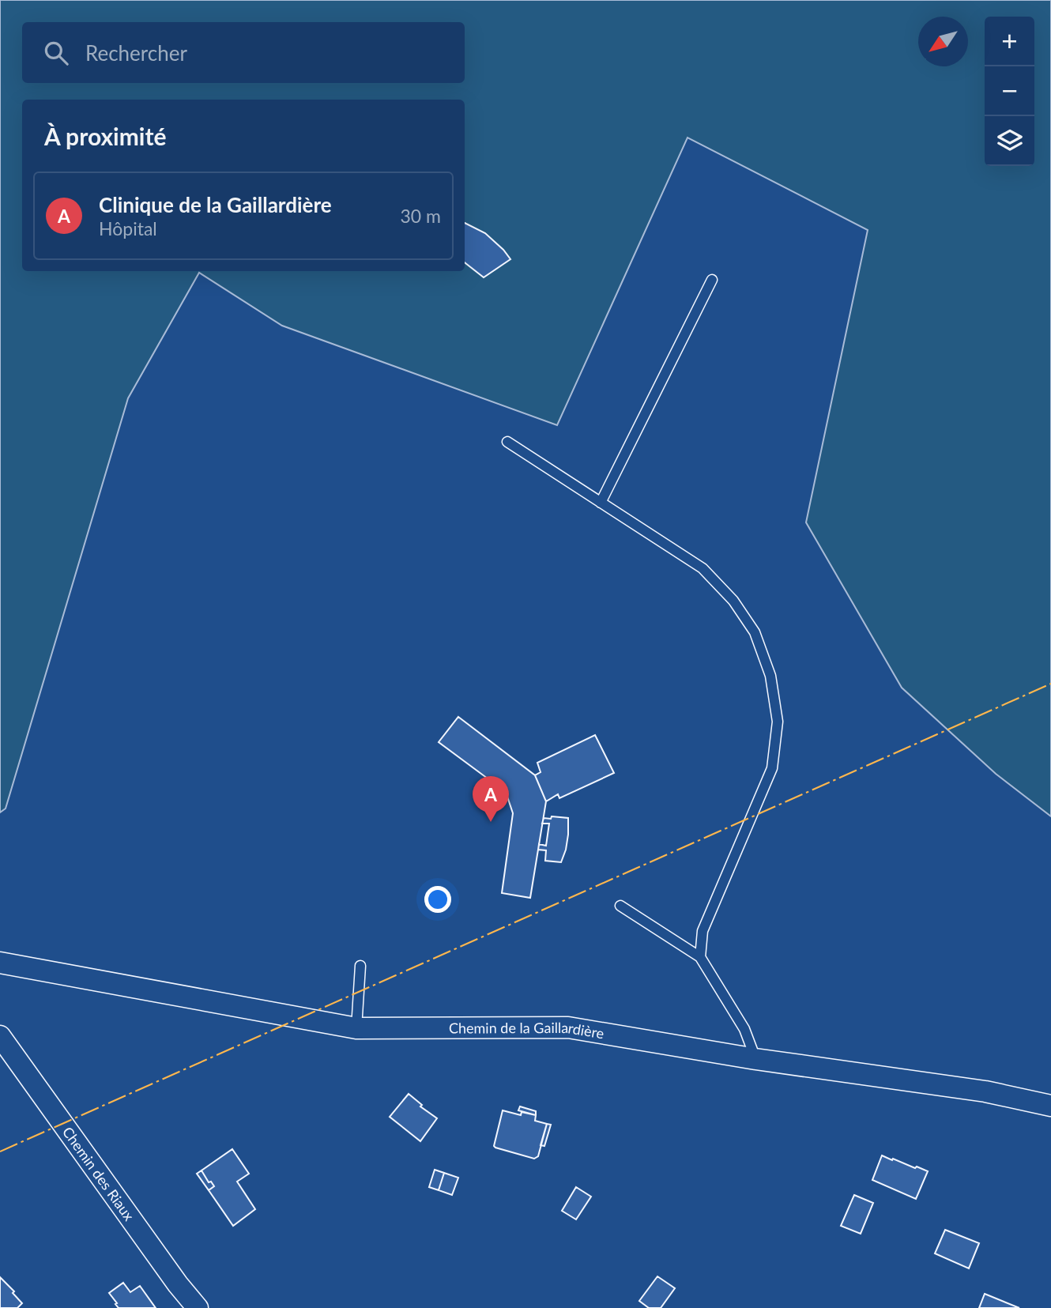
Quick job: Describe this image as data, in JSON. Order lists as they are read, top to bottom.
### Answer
{
  "streets": {
    "street": ["Chemin de la Gaillardière", "Chemin des Riaux"]
  },
  "north": "bottom left",
  "page": {
    "map_buttons": ["+", "−"],
    "search": "Rechercher",
    "heading": "À proximité",
    "list": [
      {
        "mark": "A",
        "name": "Clinique de la Gaillardière",
        "note": "Hôpital",
        "value": "30 m"
      }
    ],
    "pins": "A"
  }
}
